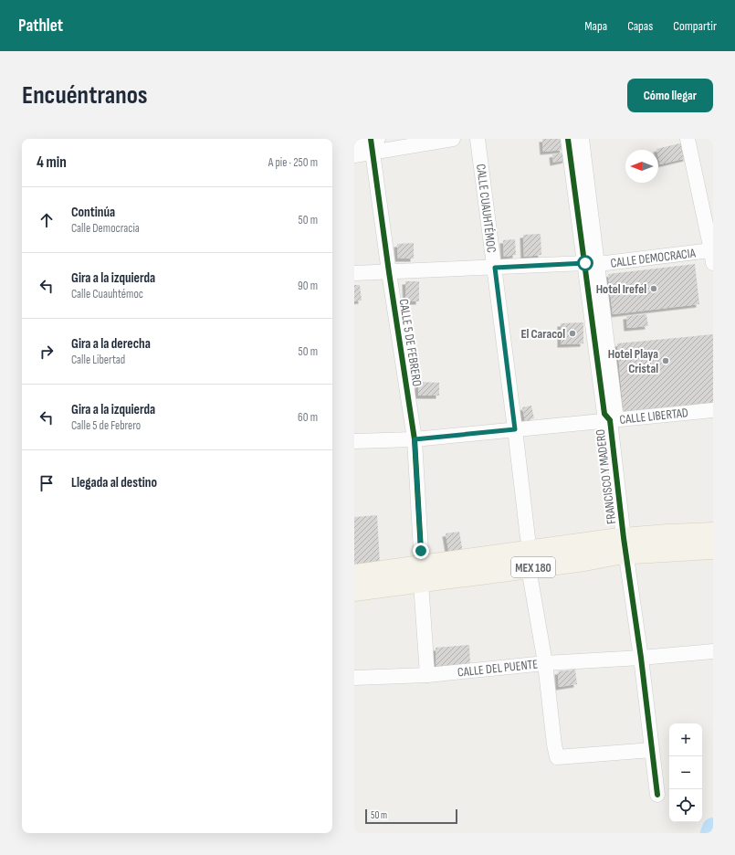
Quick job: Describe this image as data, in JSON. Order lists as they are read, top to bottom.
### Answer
{
  "streets": {
    "main road": ["MEX 180"],
    "street": [
      "CALLE CUAUHTÉMOC",
      "CALLE DEMOCRACIA",
      "CALLE 5 DE FEBRERO",
      "CALLE LIBERTAD",
      "FRANCISCO Y MADERO",
      "CALLE DEL PUENTE"
    ]
  },
  "crossings": [
    ["CALLE CUAUHTÉMOC", "CALLE DEMOCRACIA"],
    ["CALLE CUAUHTÉMOC", "CALLE LIBERTAD"],
    ["CALLE DEMOCRACIA", "CALLE 5 DE FEBRERO"],
    ["CALLE DEMOCRACIA", "FRANCISCO Y MADERO"],
    ["CALLE 5 DE FEBRERO", "CALLE LIBERTAD"],
    ["CALLE LIBERTAD", "FRANCISCO Y MADERO"],
    ["FRANCISCO Y MADERO", "MEX 180"],
    ["FRANCISCO Y MADERO", "CALLE DEL PUENTE"]
  ],
  "places": ["Hotel Irefel", "El Caracol", "Hotel Playa Cristal"],
  "scale_bar": "50 m",
  "north": "left",
  "page": {
    "header": "Pathlet",
    "nav": ["Mapa", "Capas", "Compartir"],
    "buttons": "Cómo llegar",
    "title": "Encuéntranos",
    "heading": ["4 min", "A pie · 250 m"],
    "list": [
      ["Continúa", "Calle Democracia", "50 m"],
      ["Gira a la izquierda", "Calle Cuauhtémoc", "90 m"],
      ["Gira a la derecha", "Calle Libertad", "50 m"],
      ["Gira a la izquierda", "Calle 5 de Febrero", "60 m"],
      "Llegada al destino"
    ],
    "map_buttons": ["+", "−"],
    "scale": "50 m"
  }
}
